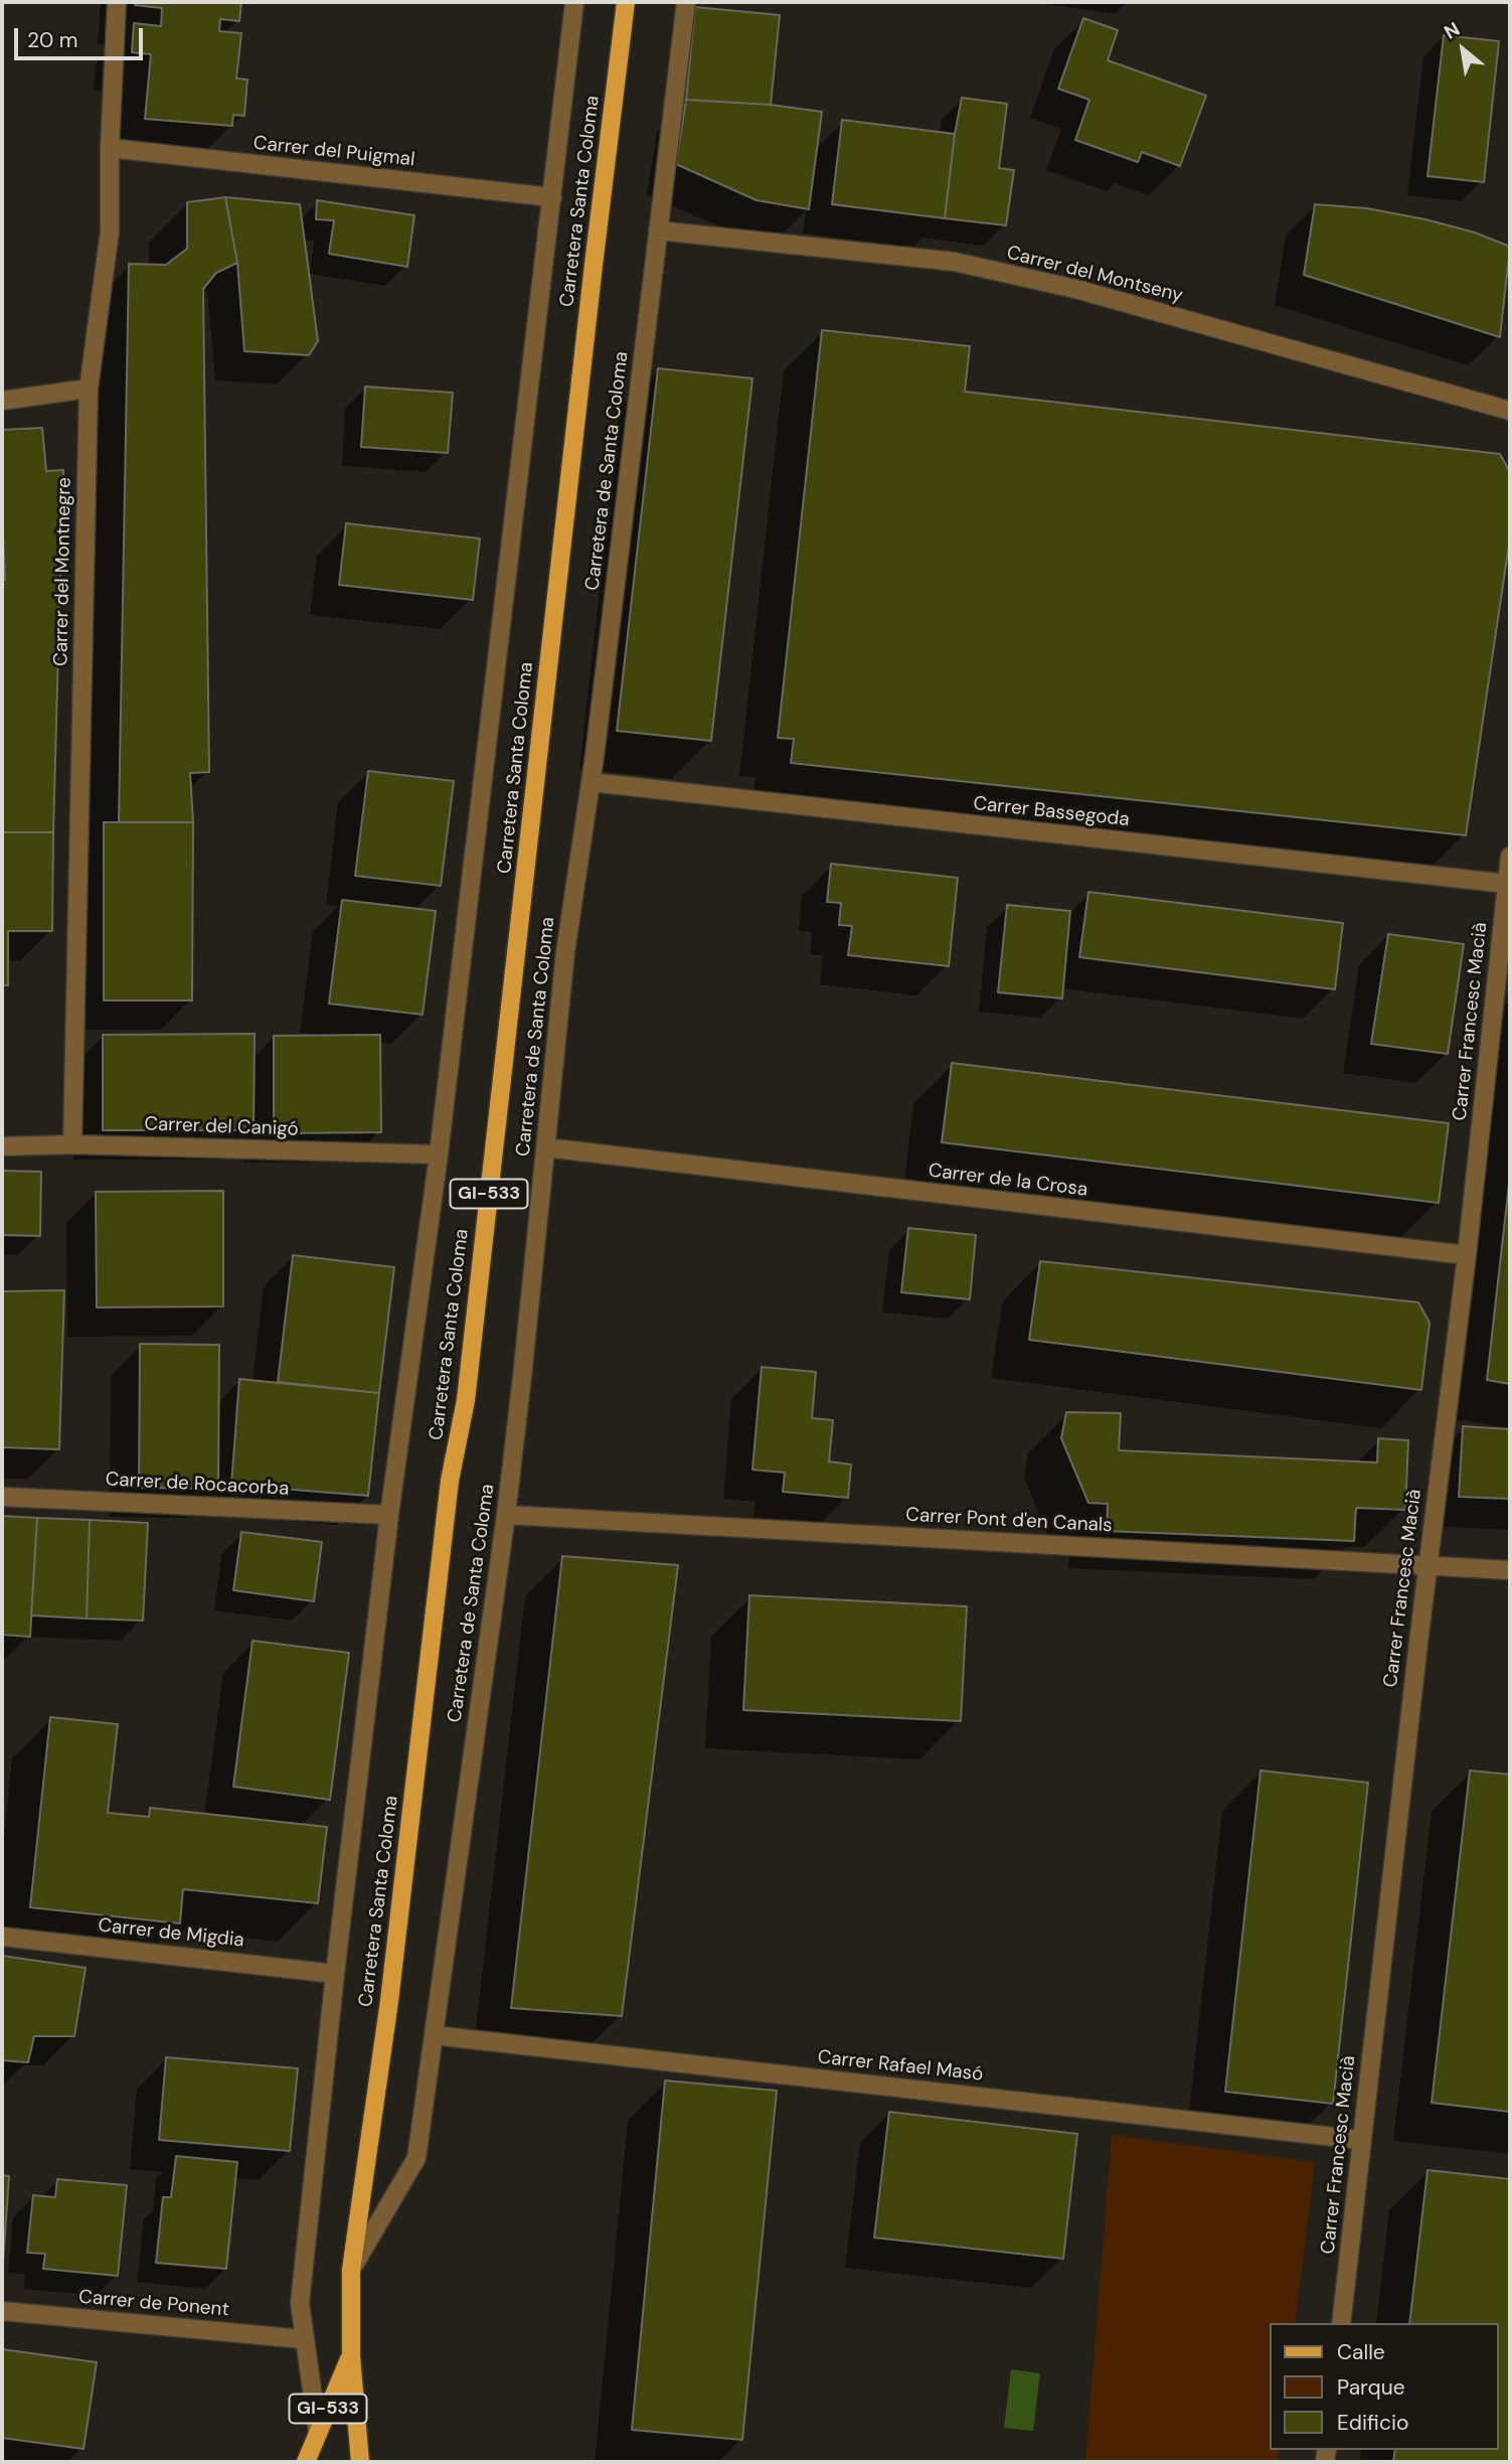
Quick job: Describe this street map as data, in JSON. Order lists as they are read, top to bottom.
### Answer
{
  "streets": {
    "main road": ["Carretera Santa Coloma", "GI-533"],
    "street": [
      "Carrer del Puigmal",
      "Carrer del Montseny",
      "Carretera de Santa Coloma",
      "Carrer del Montnegre",
      "Carrer Bassegoda",
      "Carrer Francesc Macià",
      "Carrer del Canigó",
      "Carrer de la Crosa",
      "Carrer de Rocacorba",
      "Carrer Pont d'en Canals",
      "Carrer de Migdia",
      "Carrer Rafael Masó",
      "Carrer de Ponent"
    ]
  },
  "crossings": [
    ["Carrer del Puigmal", "Carretera Santa Coloma"],
    ["Carrer del Puigmal", "Carrer del Montnegre"],
    ["Carretera Santa Coloma", "Carretera de Santa Coloma"],
    ["Carretera Santa Coloma", "Carrer del Canigó"],
    ["Carretera Santa Coloma", "GI-533"],
    ["Carretera Santa Coloma", "Carrer de Rocacorba"],
    ["Carretera Santa Coloma", "Carrer de Migdia"],
    ["Carretera Santa Coloma", "Carrer de Ponent"],
    ["Carrer del Montseny", "Carretera de Santa Coloma"],
    ["Carretera de Santa Coloma", "Carrer Bassegoda"],
    ["Carretera de Santa Coloma", "Carrer de la Crosa"],
    ["Carretera de Santa Coloma", "Carrer Pont d'en Canals"],
    ["Carretera de Santa Coloma", "Carrer Rafael Masó"],
    ["Carrer del Montnegre", "Carrer del Canigó"],
    ["Carrer Bassegoda", "Carrer Francesc Macià"],
    ["Carrer Francesc Macià", "Carrer de la Crosa"],
    ["Carrer Francesc Macià", "Carrer Pont d'en Canals"],
    ["Carrer Francesc Macià", "Carrer Rafael Masó"]
  ],
  "legend": ["Calle", "Parque", "Edificio"],
  "scale_bar": "20 m",
  "north": "top left"
}
